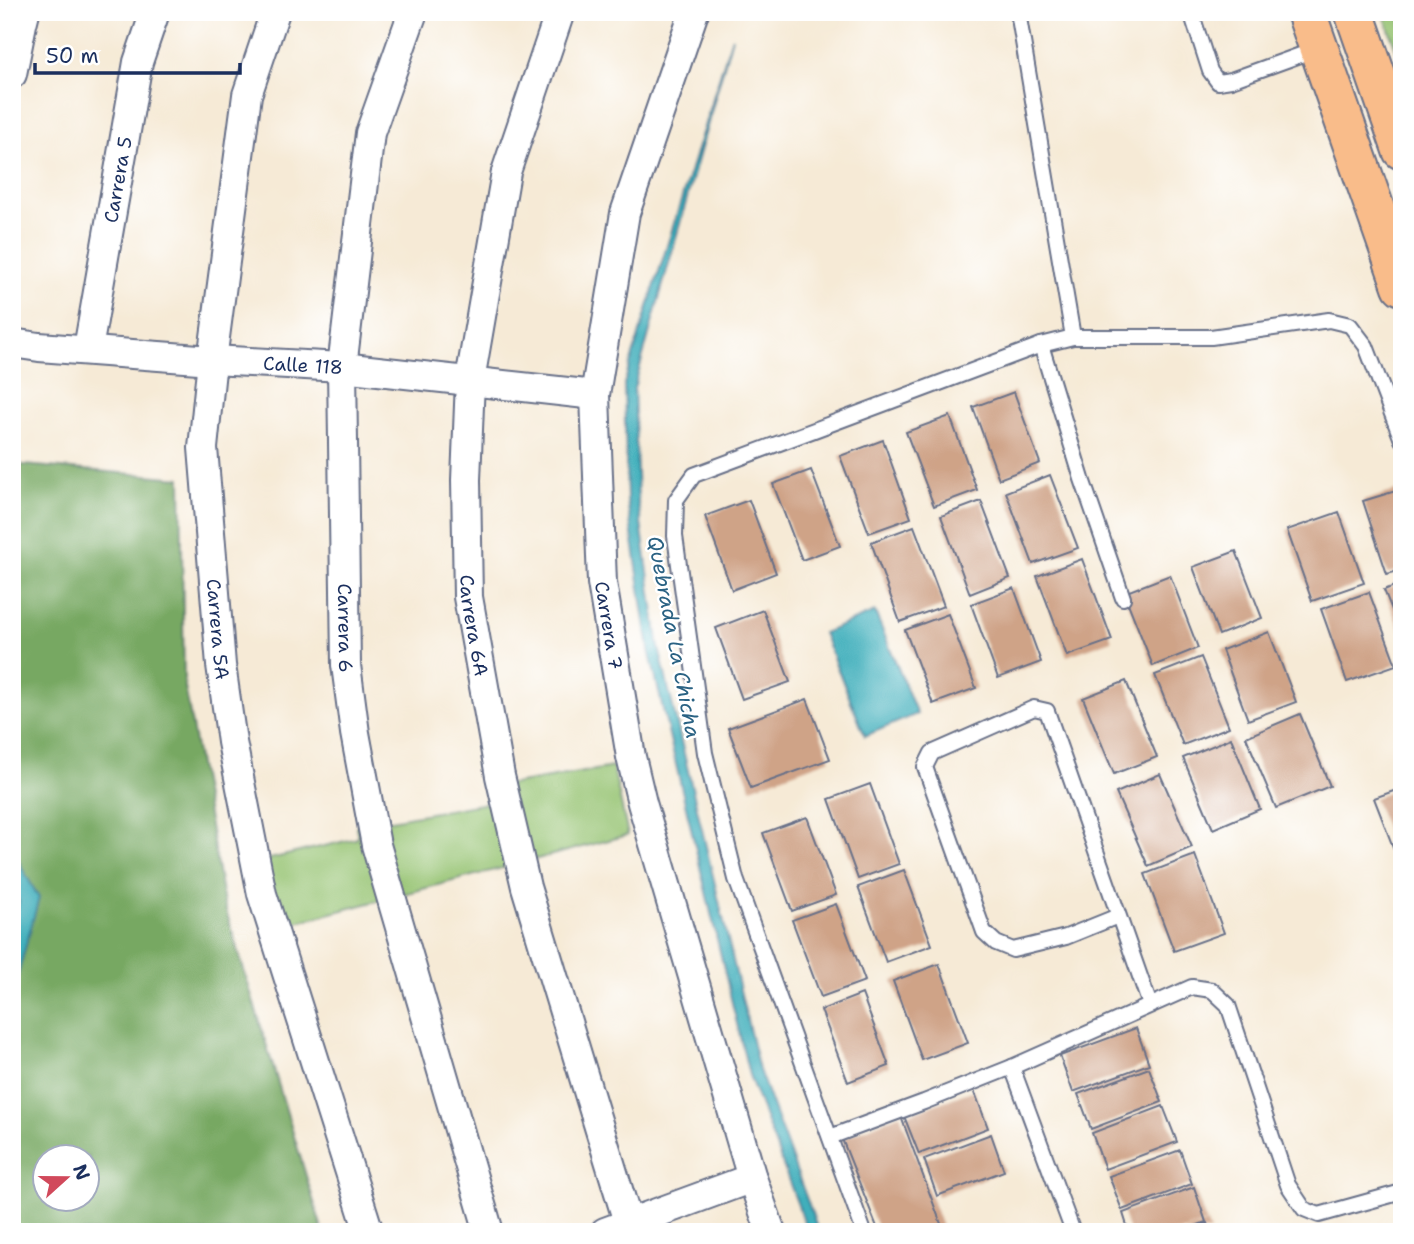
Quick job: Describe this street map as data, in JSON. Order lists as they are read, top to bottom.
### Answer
{
  "streets": {
    "street": [
      "Carrera 5",
      "Calle 118",
      "Carrera 6A",
      "Carrera 7",
      "Carrera 6",
      "Carrera 5A"
    ]
  },
  "crossings": [
    ["Carrera 5", "Calle 118"],
    ["Calle 118", "Carrera 6A"],
    ["Calle 118", "Carrera 7"],
    ["Calle 118", "Carrera 6"],
    ["Calle 118", "Carrera 5A"]
  ],
  "water": ["Quebrada La Chicha"],
  "scale_bar": "50 m",
  "north": "right"
}
